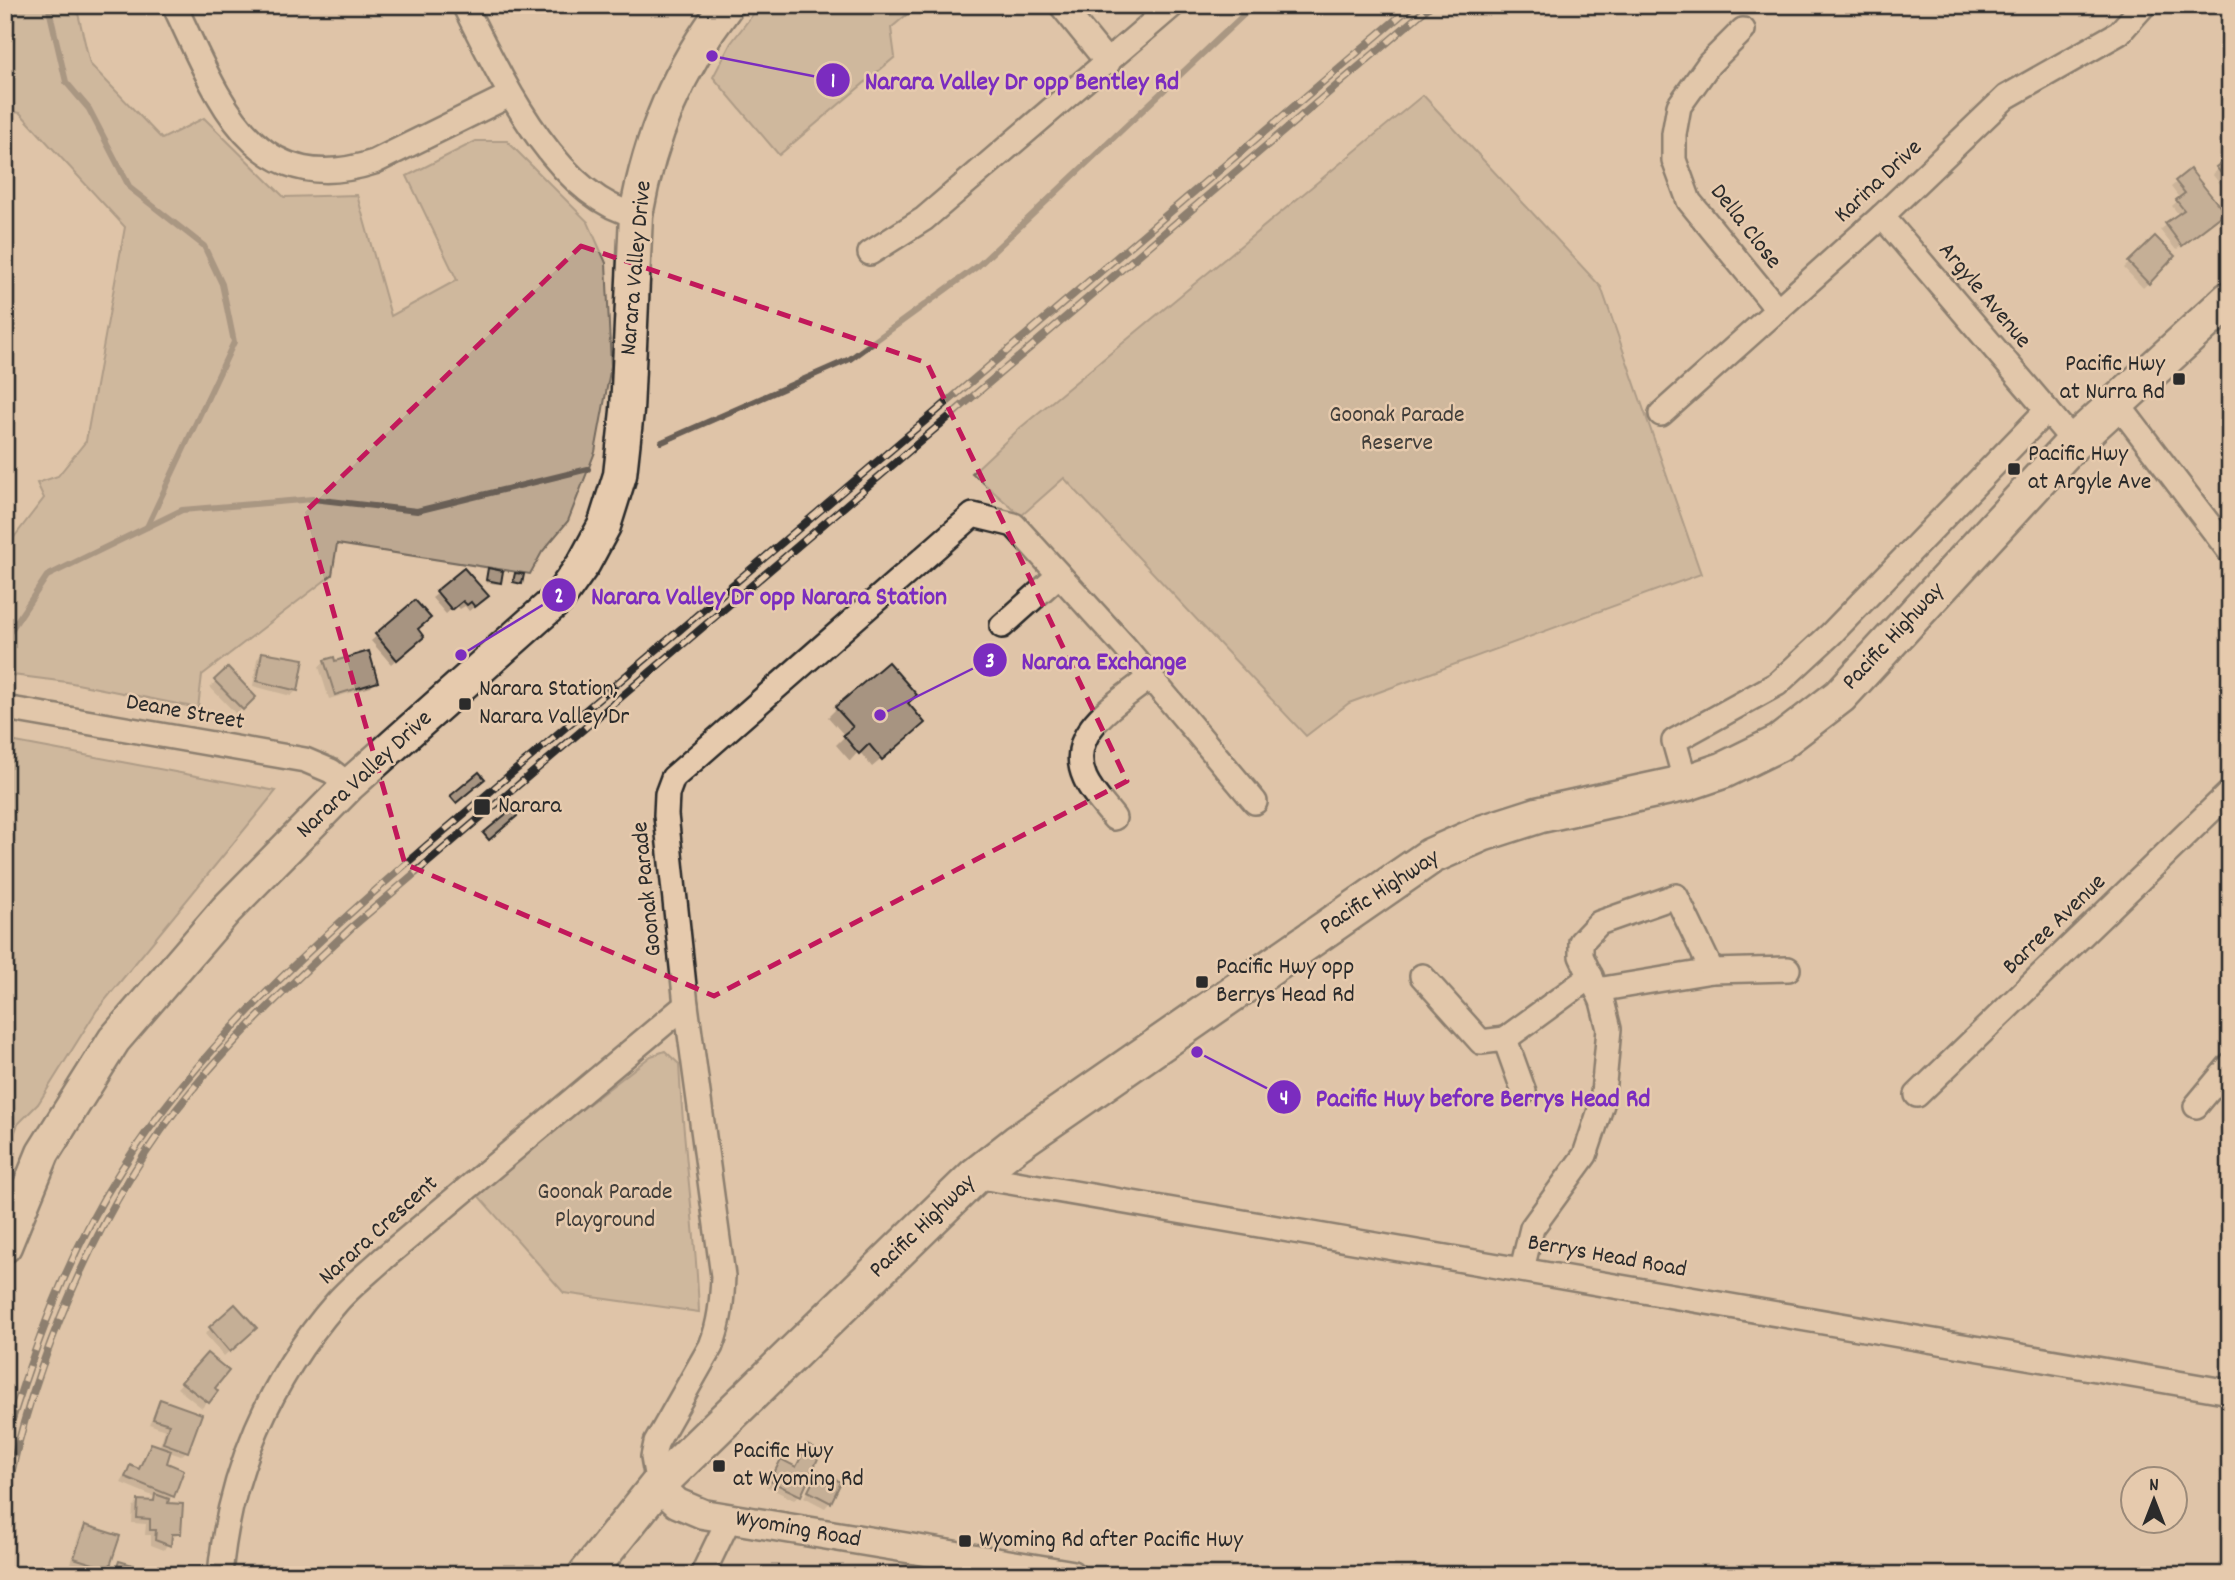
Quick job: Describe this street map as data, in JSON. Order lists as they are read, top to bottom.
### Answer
{
  "streets": {
    "main road": ["Narara Valley Drive", "Pacific Highway"],
    "street": [
      "Karina Drive",
      "Della Close",
      "Argyle Avenue",
      "Deane Street",
      "Goonak Parade",
      "Barree Avenue",
      "Narara Crescent",
      "Berrys Head Road",
      "Wyoming Road"
    ]
  },
  "crossings": [
    ["Karina Drive", "Della Close"],
    ["Karina Drive", "Argyle Avenue"],
    ["Narara Valley Drive", "Deane Street"],
    ["Argyle Avenue", "Pacific Highway"],
    ["Pacific Highway", "Goonak Parade"],
    ["Pacific Highway", "Berrys Head Road"],
    ["Pacific Highway", "Wyoming Road"],
    ["Goonak Parade", "Narara Crescent"],
    ["Goonak Parade", "Wyoming Road"]
  ],
  "parks": ["Goonak Parade Reserve", "Goonak Parade Playground"],
  "places": {
    "other": [
      "Narara Valley Dr opp Bentley Rd",
      "Narara Valley Dr opp Narara Station",
      "Narara Exchange",
      "Pacific Hwy before Berrys Head Rd"
    ],
    "transit": [
      "Pacific Hwy at Nurra Rd",
      "Pacific Hwy at Argyle Ave",
      "Narara Station, Narara Valley Dr",
      "Narara",
      "Pacific Hwy opp Berrys Head Rd",
      "Pacific Hwy at Wyoming Rd",
      "Wyoming Rd after Pacific Hwy"
    ]
  },
  "north": "top"
}
